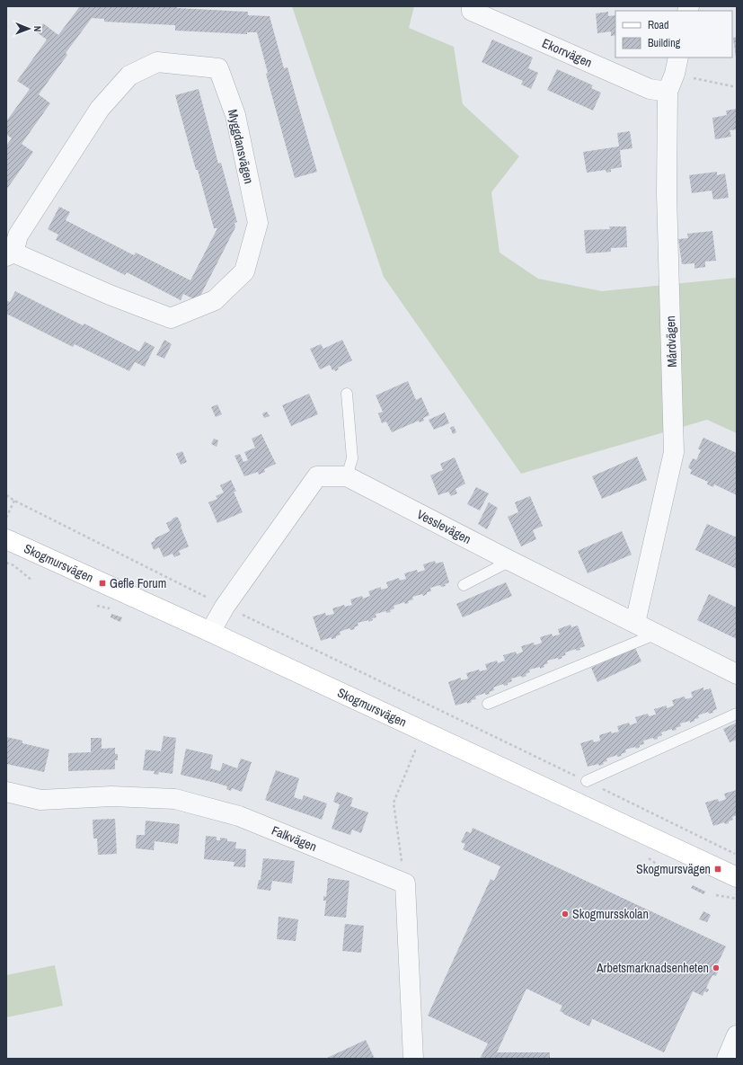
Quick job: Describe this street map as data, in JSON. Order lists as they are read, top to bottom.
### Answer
{
  "streets": {
    "street": [
      "Ekorrvägen",
      "Myggdansvägen",
      "Mårdvägen",
      "Vesslevägen",
      "Skogmursvägen",
      "Falkvägen"
    ]
  },
  "crossings": [
    ["Ekorrvägen", "Mårdvägen"],
    ["Mårdvägen", "Vesslevägen"],
    ["Vesslevägen", "Skogmursvägen"]
  ],
  "places": {
    "transit": ["Gefle Forum", "Skogmursvägen"],
    "other": ["Skogmursskolan", "Arbetsmarknadsenheten"]
  },
  "legend": ["Road", "Building"],
  "north": "right"
}
